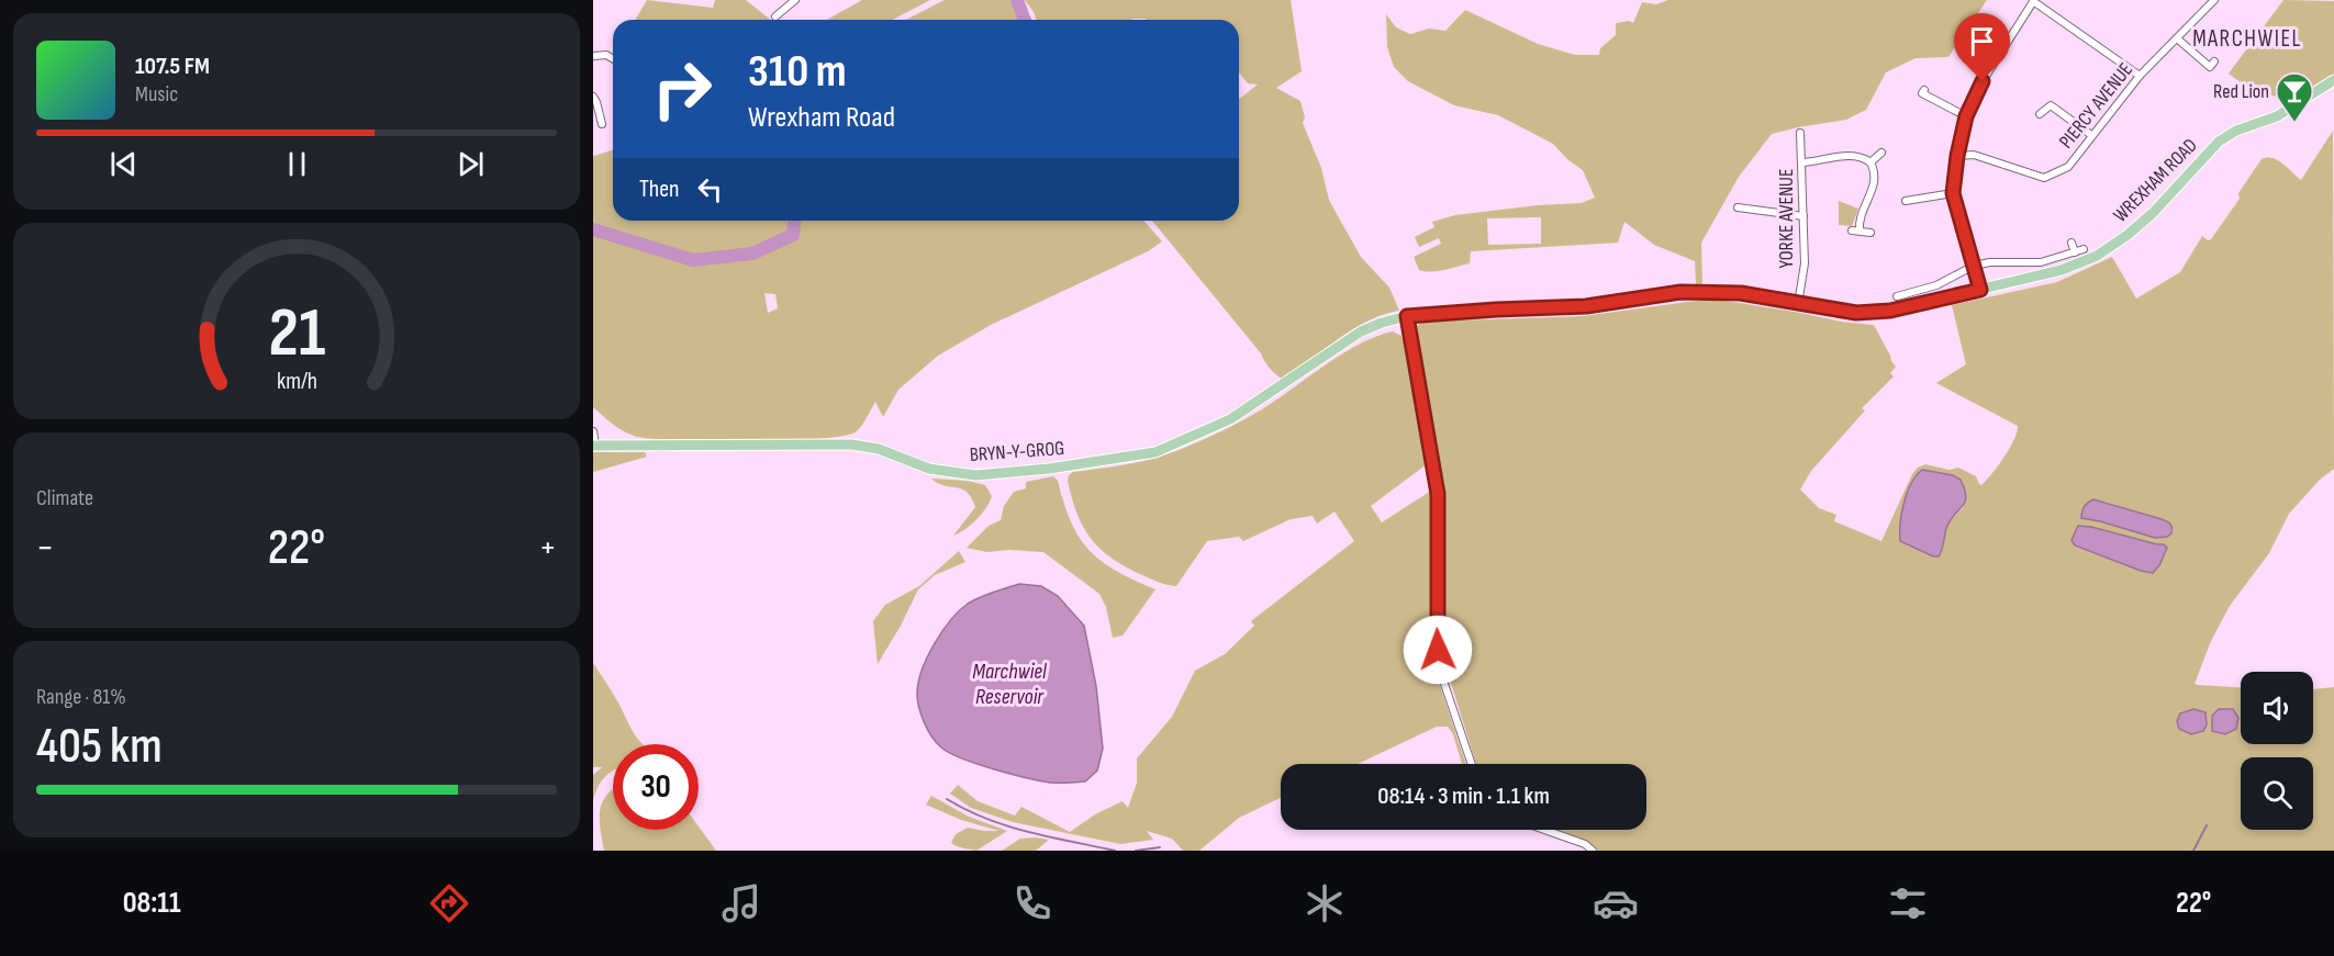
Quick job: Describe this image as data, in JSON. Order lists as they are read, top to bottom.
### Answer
{
  "streets": {
    "main road": ["WREXHAM ROAD", "BRYN-Y-GROG"],
    "street": ["PIERCY AVENUE", "YORKE AVENUE"]
  },
  "crossings": [
    ["WREXHAM ROAD", "YORKE AVENUE"],
    ["WREXHAM ROAD", "BRYN-Y-GROG"]
  ],
  "districts": ["MARCHWIEL"],
  "water": ["Marchwiel Reservoir"],
  "places": {
    "bar": ["Red Lion"]
  },
  "page": {
    "turn": ["310 m", "Wrexham Road"],
    "song": ["107.5 FM", "Music"],
    "then": "Then",
    "tile": [
      "Climate",
      ["Range · 81%", "405 km"]
    ],
    "heat": ["−", "22°", "+"],
    "limit": "30",
    "trip": "08:14 · 3 min · 1.1 km",
    "tabs": ["08:11", "22°"],
    "gauge": ["21", "km/h"]
  }
}
